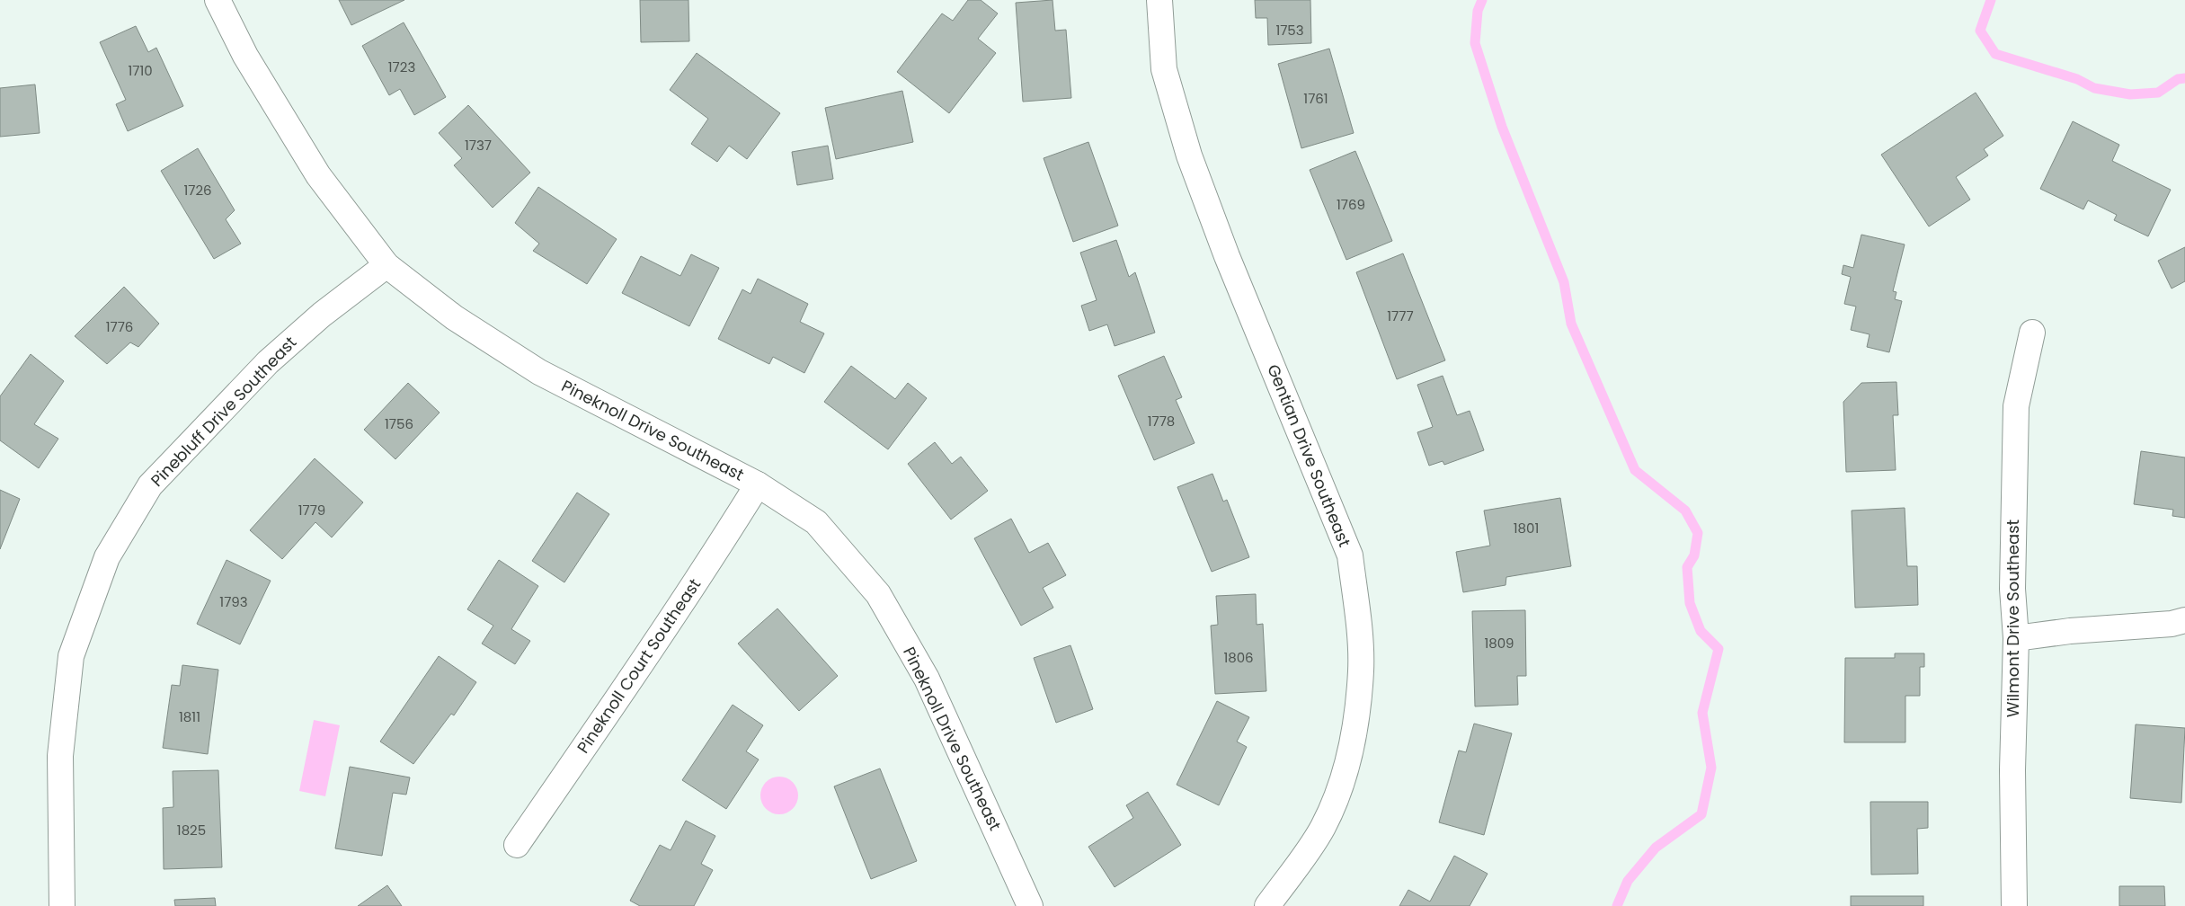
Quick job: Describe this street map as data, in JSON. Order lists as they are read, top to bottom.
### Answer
{
  "streets": {
    "street": [
      "Pinebluff Drive Southeast",
      "Pineknoll Drive Southeast",
      "Gentian Drive Southeast",
      "Wilmont Drive Southeast",
      "Pineknoll Court Southeast"
    ]
  },
  "crossings": [
    ["Pinebluff Drive Southeast", "Pineknoll Drive Southeast"],
    ["Pineknoll Drive Southeast", "Pineknoll Court Southeast"]
  ],
  "house_numbers": [
    "1753",
    "1723",
    "1710",
    "1761",
    "1737",
    "1726",
    "1769",
    "1777",
    "1776",
    "1778",
    "1756",
    "1779",
    "1801",
    "1793",
    "1809",
    "1806",
    "1811",
    "1825"
  ]
}
